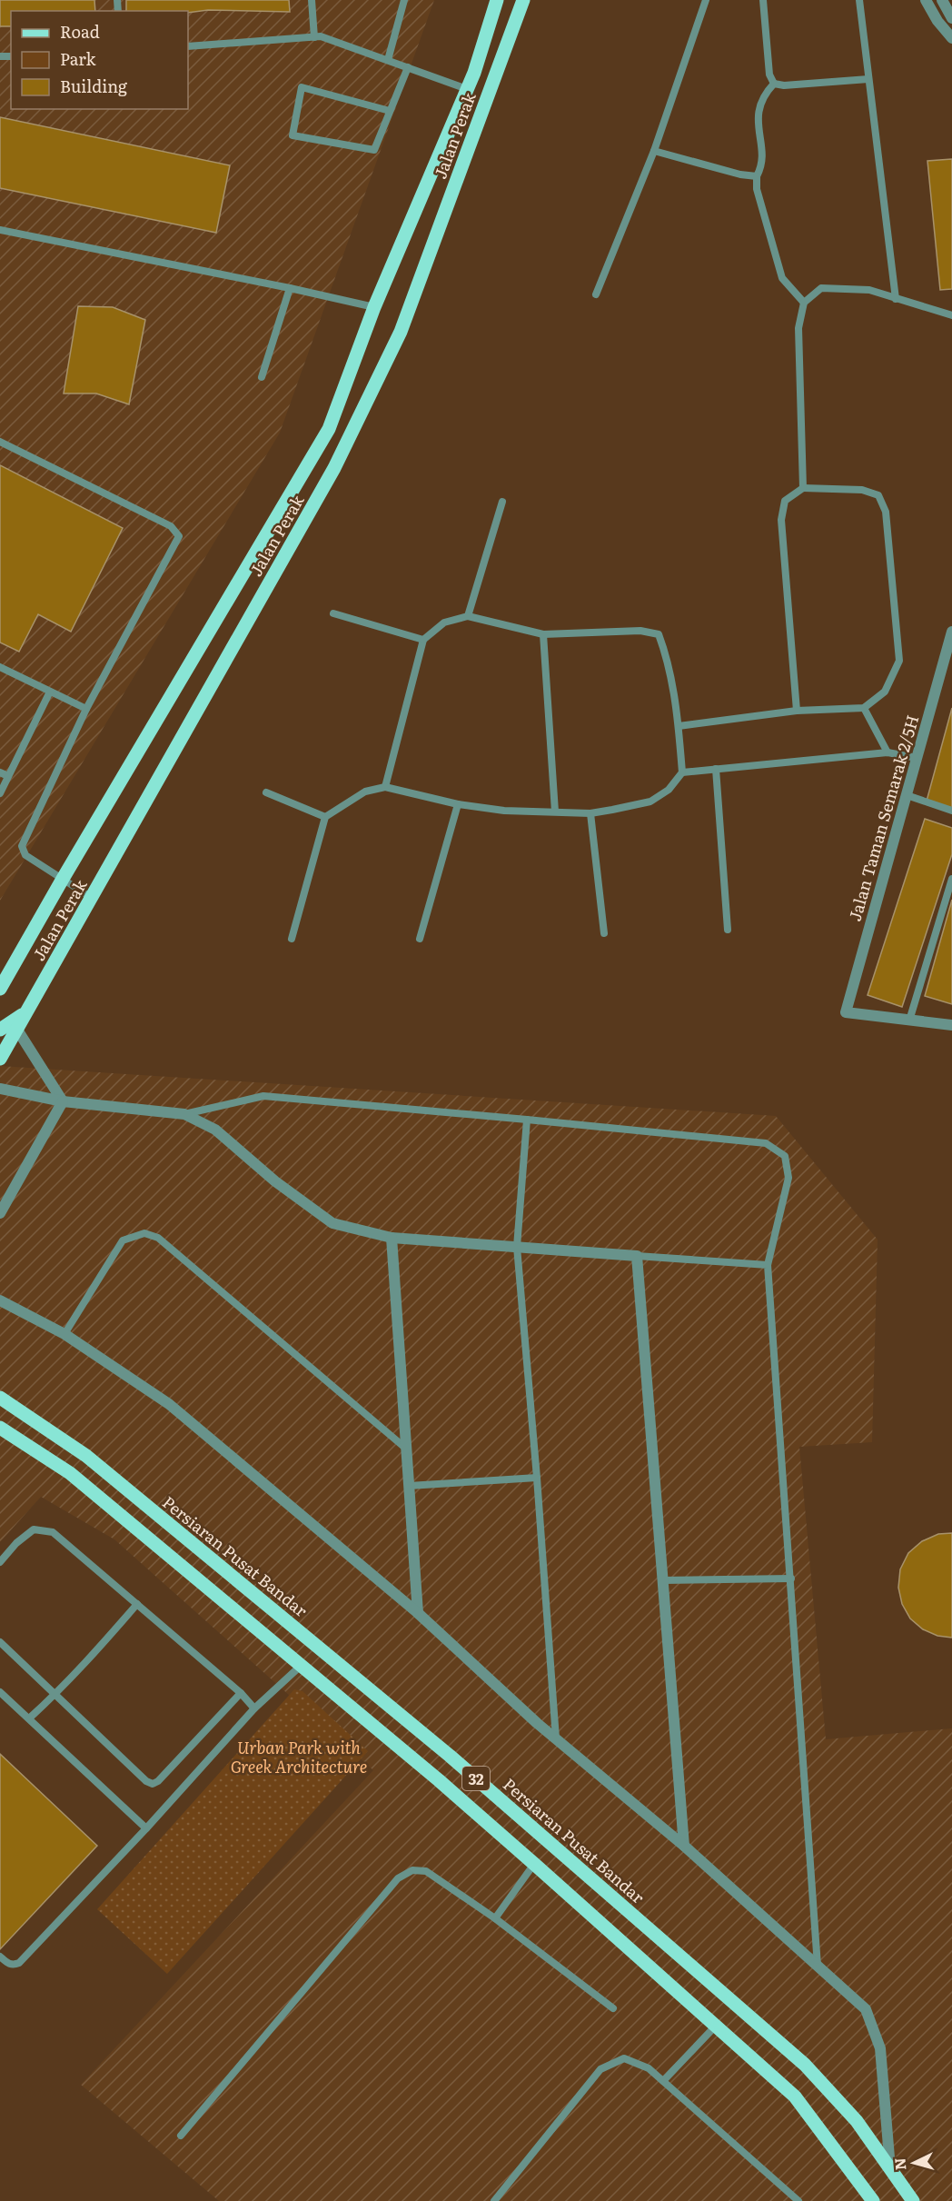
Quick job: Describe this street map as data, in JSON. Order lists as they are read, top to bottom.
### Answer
{
  "streets": {
    "main road": ["Jalan Perak", "Persiaran Pusat Bandar", "32"],
    "street": ["Jalan Taman Semarak 2/5H"]
  },
  "parks": ["Urban Park with Greek Architecture"],
  "legend": ["Road", "Park", "Building"],
  "north": "left"
}
